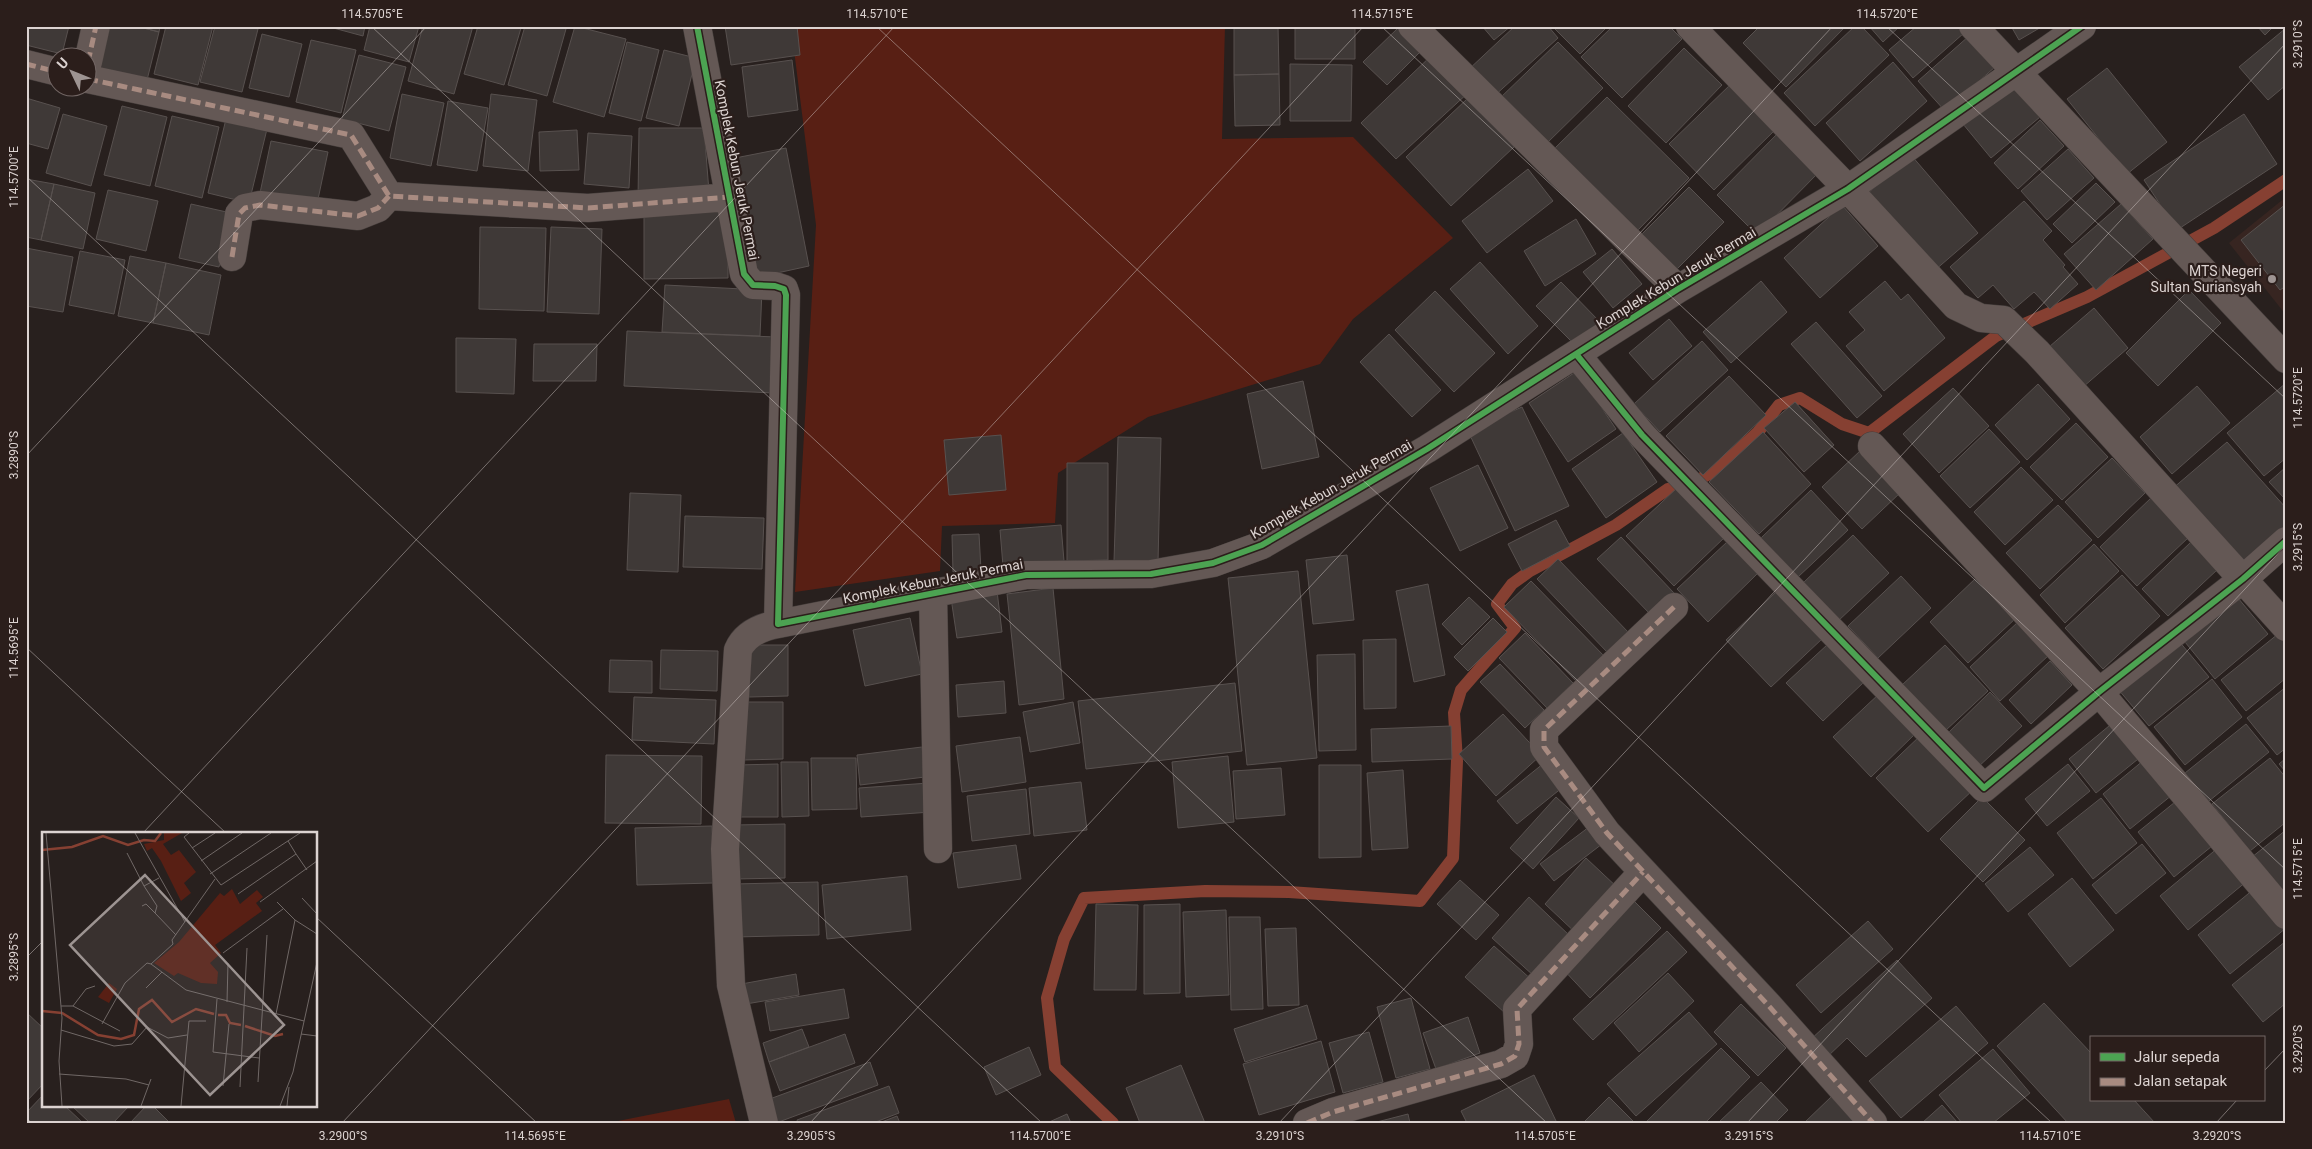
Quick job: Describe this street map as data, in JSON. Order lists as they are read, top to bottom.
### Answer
{
  "streets": {
    "street": ["Komplek Kebun Jeruk Permai"]
  },
  "places": ["MTS Negeri Sultan Suriansyah"],
  "legend": ["Jalur sepeda", "Jalan setapak"],
  "north": "top left",
  "coordinates": [
    "114.5705°E",
    "114.5710°E",
    "114.5715°E",
    "114.5720°E",
    "3.2910°S",
    "114.5700°E",
    "3.2890°S",
    "3.2915°S",
    "114.5695°E",
    "3.2895°S",
    "3.2920°S",
    "3.2900°S",
    "3.2905°S"
  ]
}
